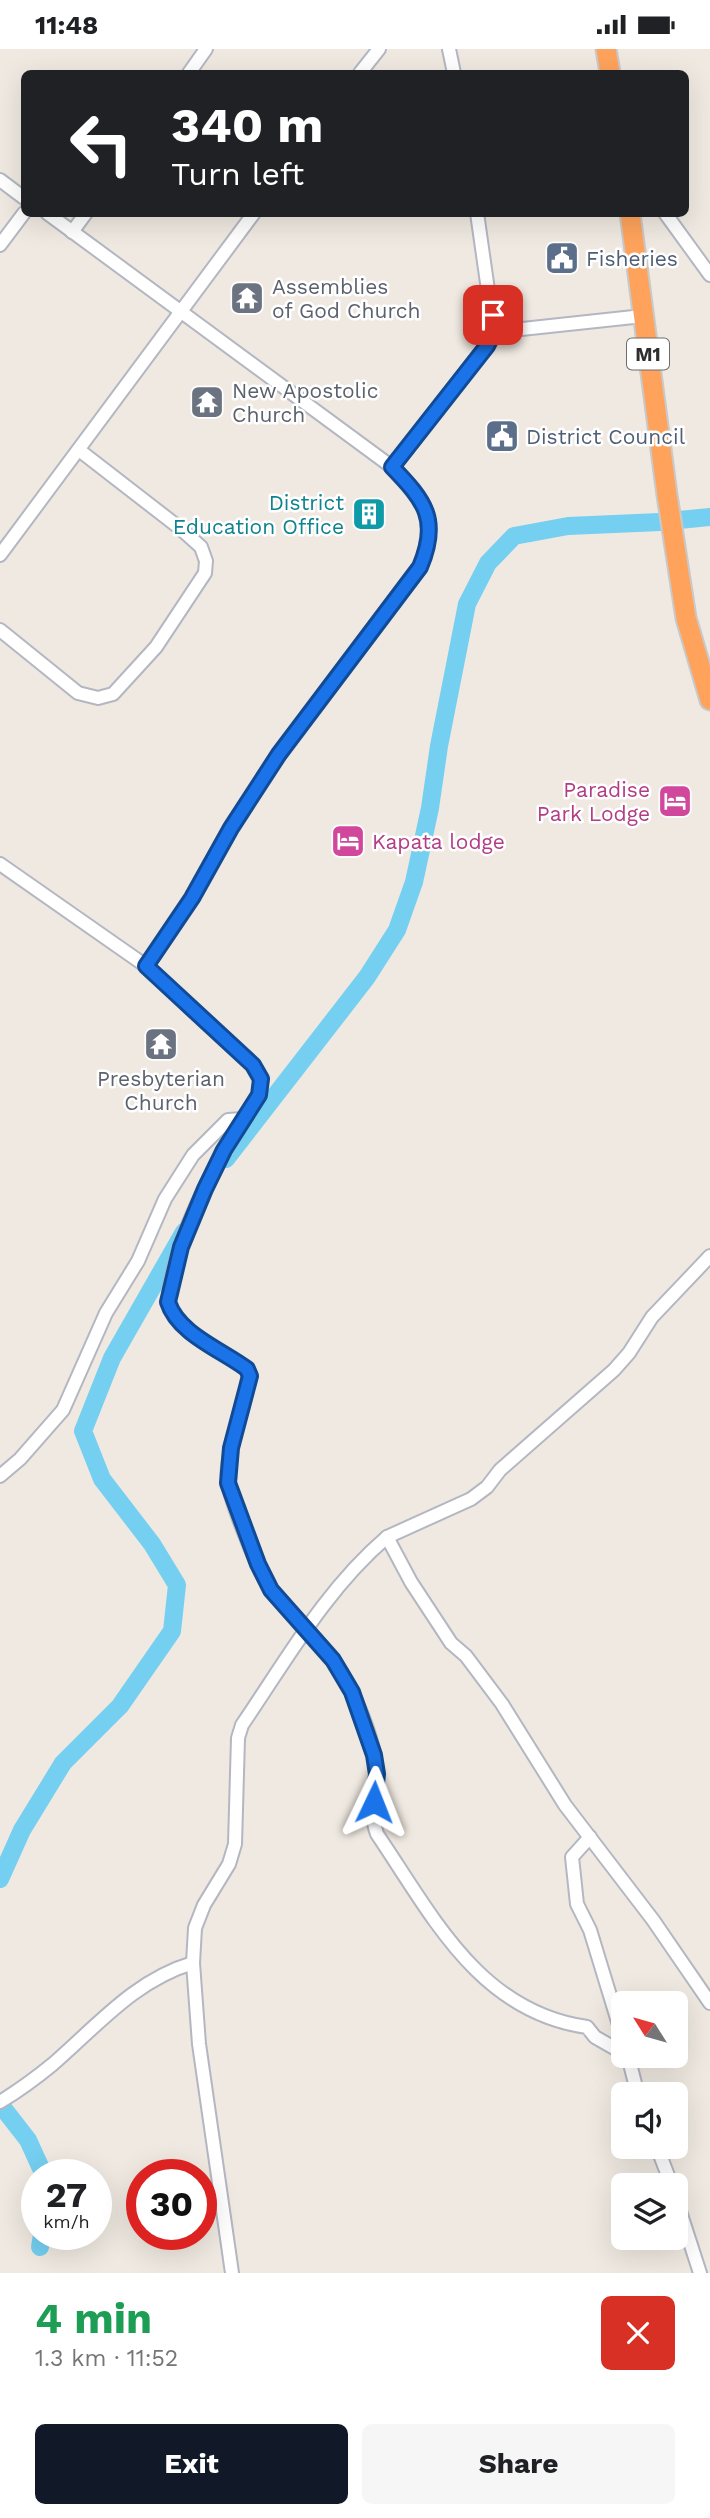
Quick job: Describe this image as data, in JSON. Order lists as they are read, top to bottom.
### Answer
{
  "streets": {
    "highway": ["M1"]
  },
  "places": {
    "public building": ["Fisheries", "District Council"],
    "temple": ["Assemblies of God Church", "New Apostolic Church", "Presbyterian Church"],
    "building": ["District Education Office"],
    "hotel": ["Paradise Park Lodge", "Kapata lodge"]
  },
  "north": "top left",
  "page": {
    "status": "11:48",
    "turn": ["340 m", "Turn left"],
    "speed": "27 km/h",
    "limit": "30",
    "heading": ["4 min", "1.3 km · 11:52"],
    "buttons": ["Exit", "Share"]
  }
}
